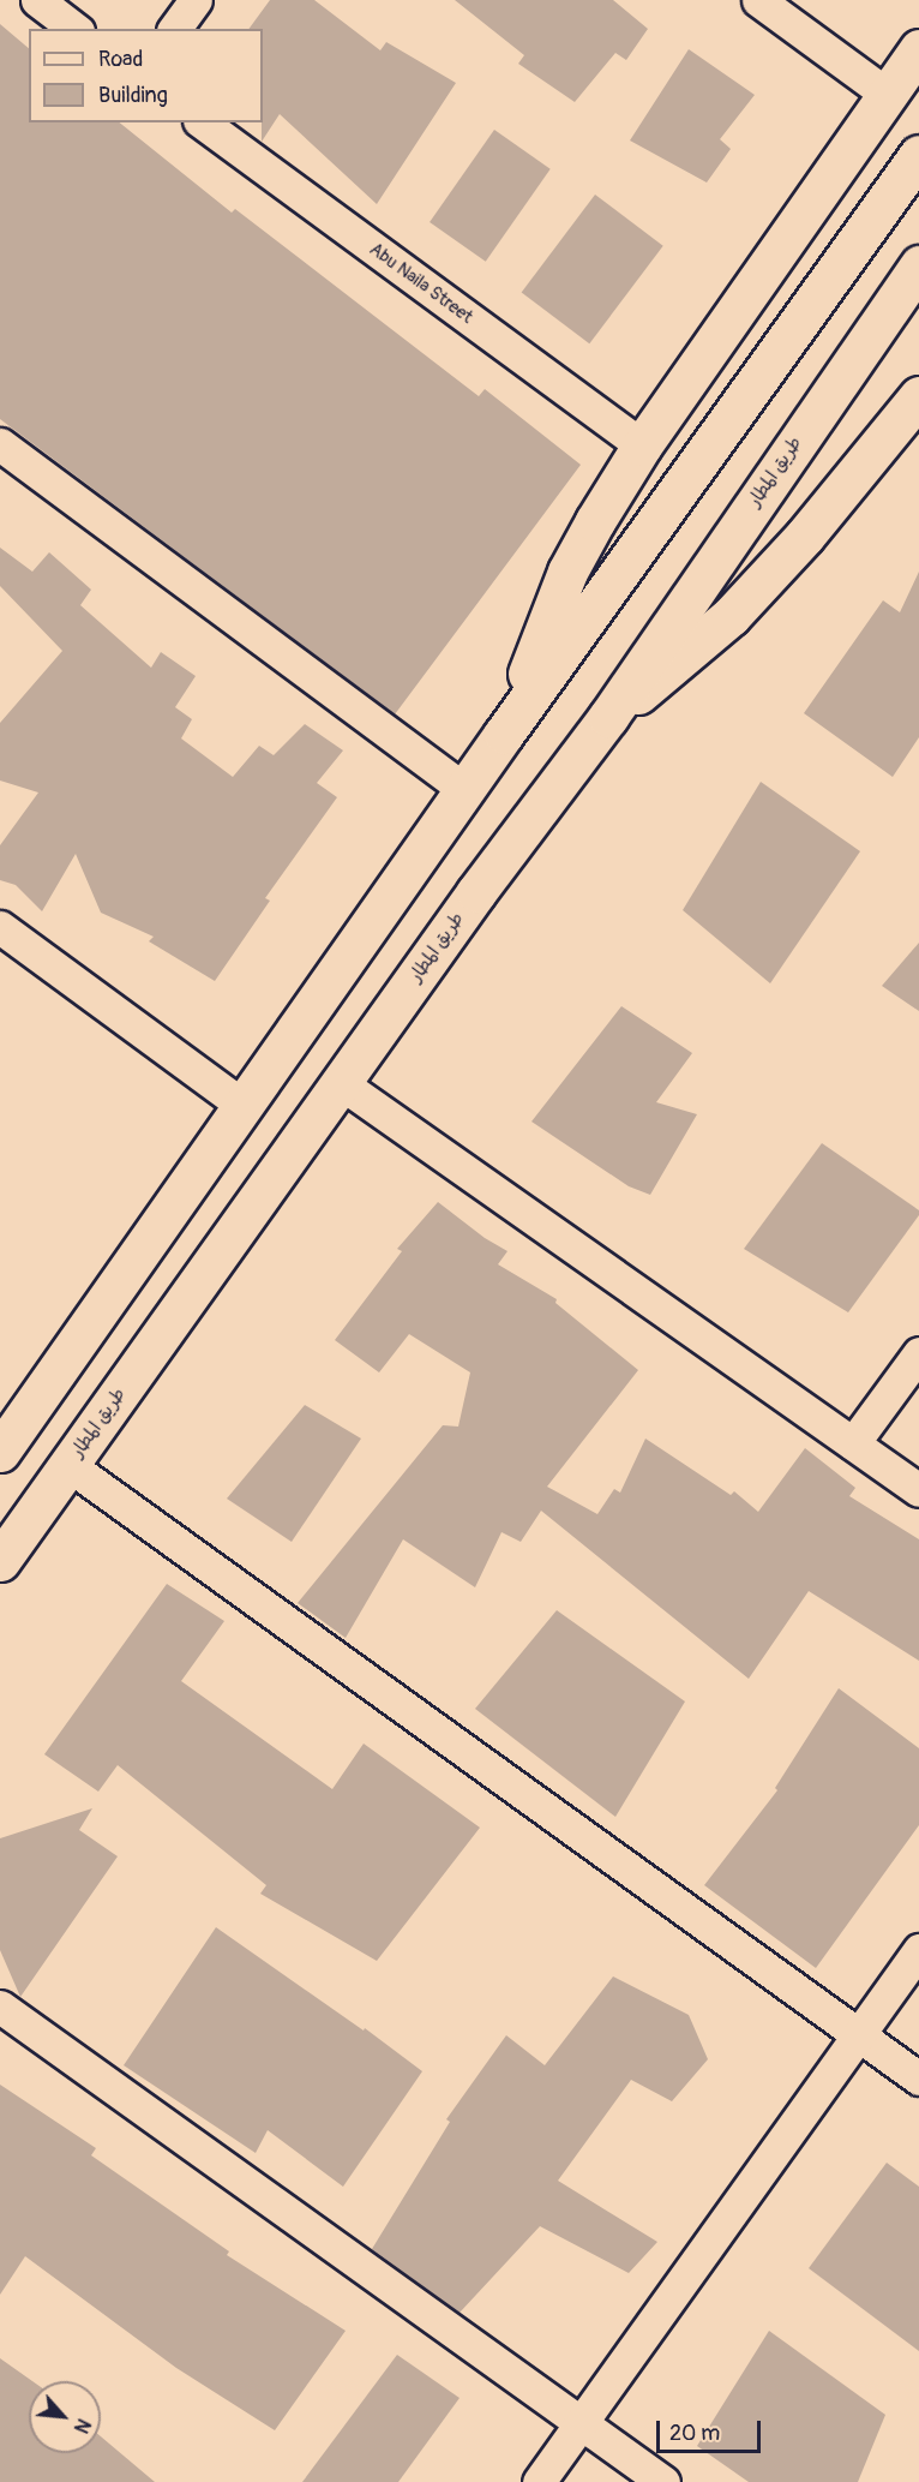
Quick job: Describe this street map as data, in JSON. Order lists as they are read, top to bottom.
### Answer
{
  "streets": {
    "highway": ["طريق المطار"],
    "street": ["Abu Naila Street"]
  },
  "legend": ["Road", "Building"],
  "scale_bar": "20 m",
  "north": "bottom right"
}
